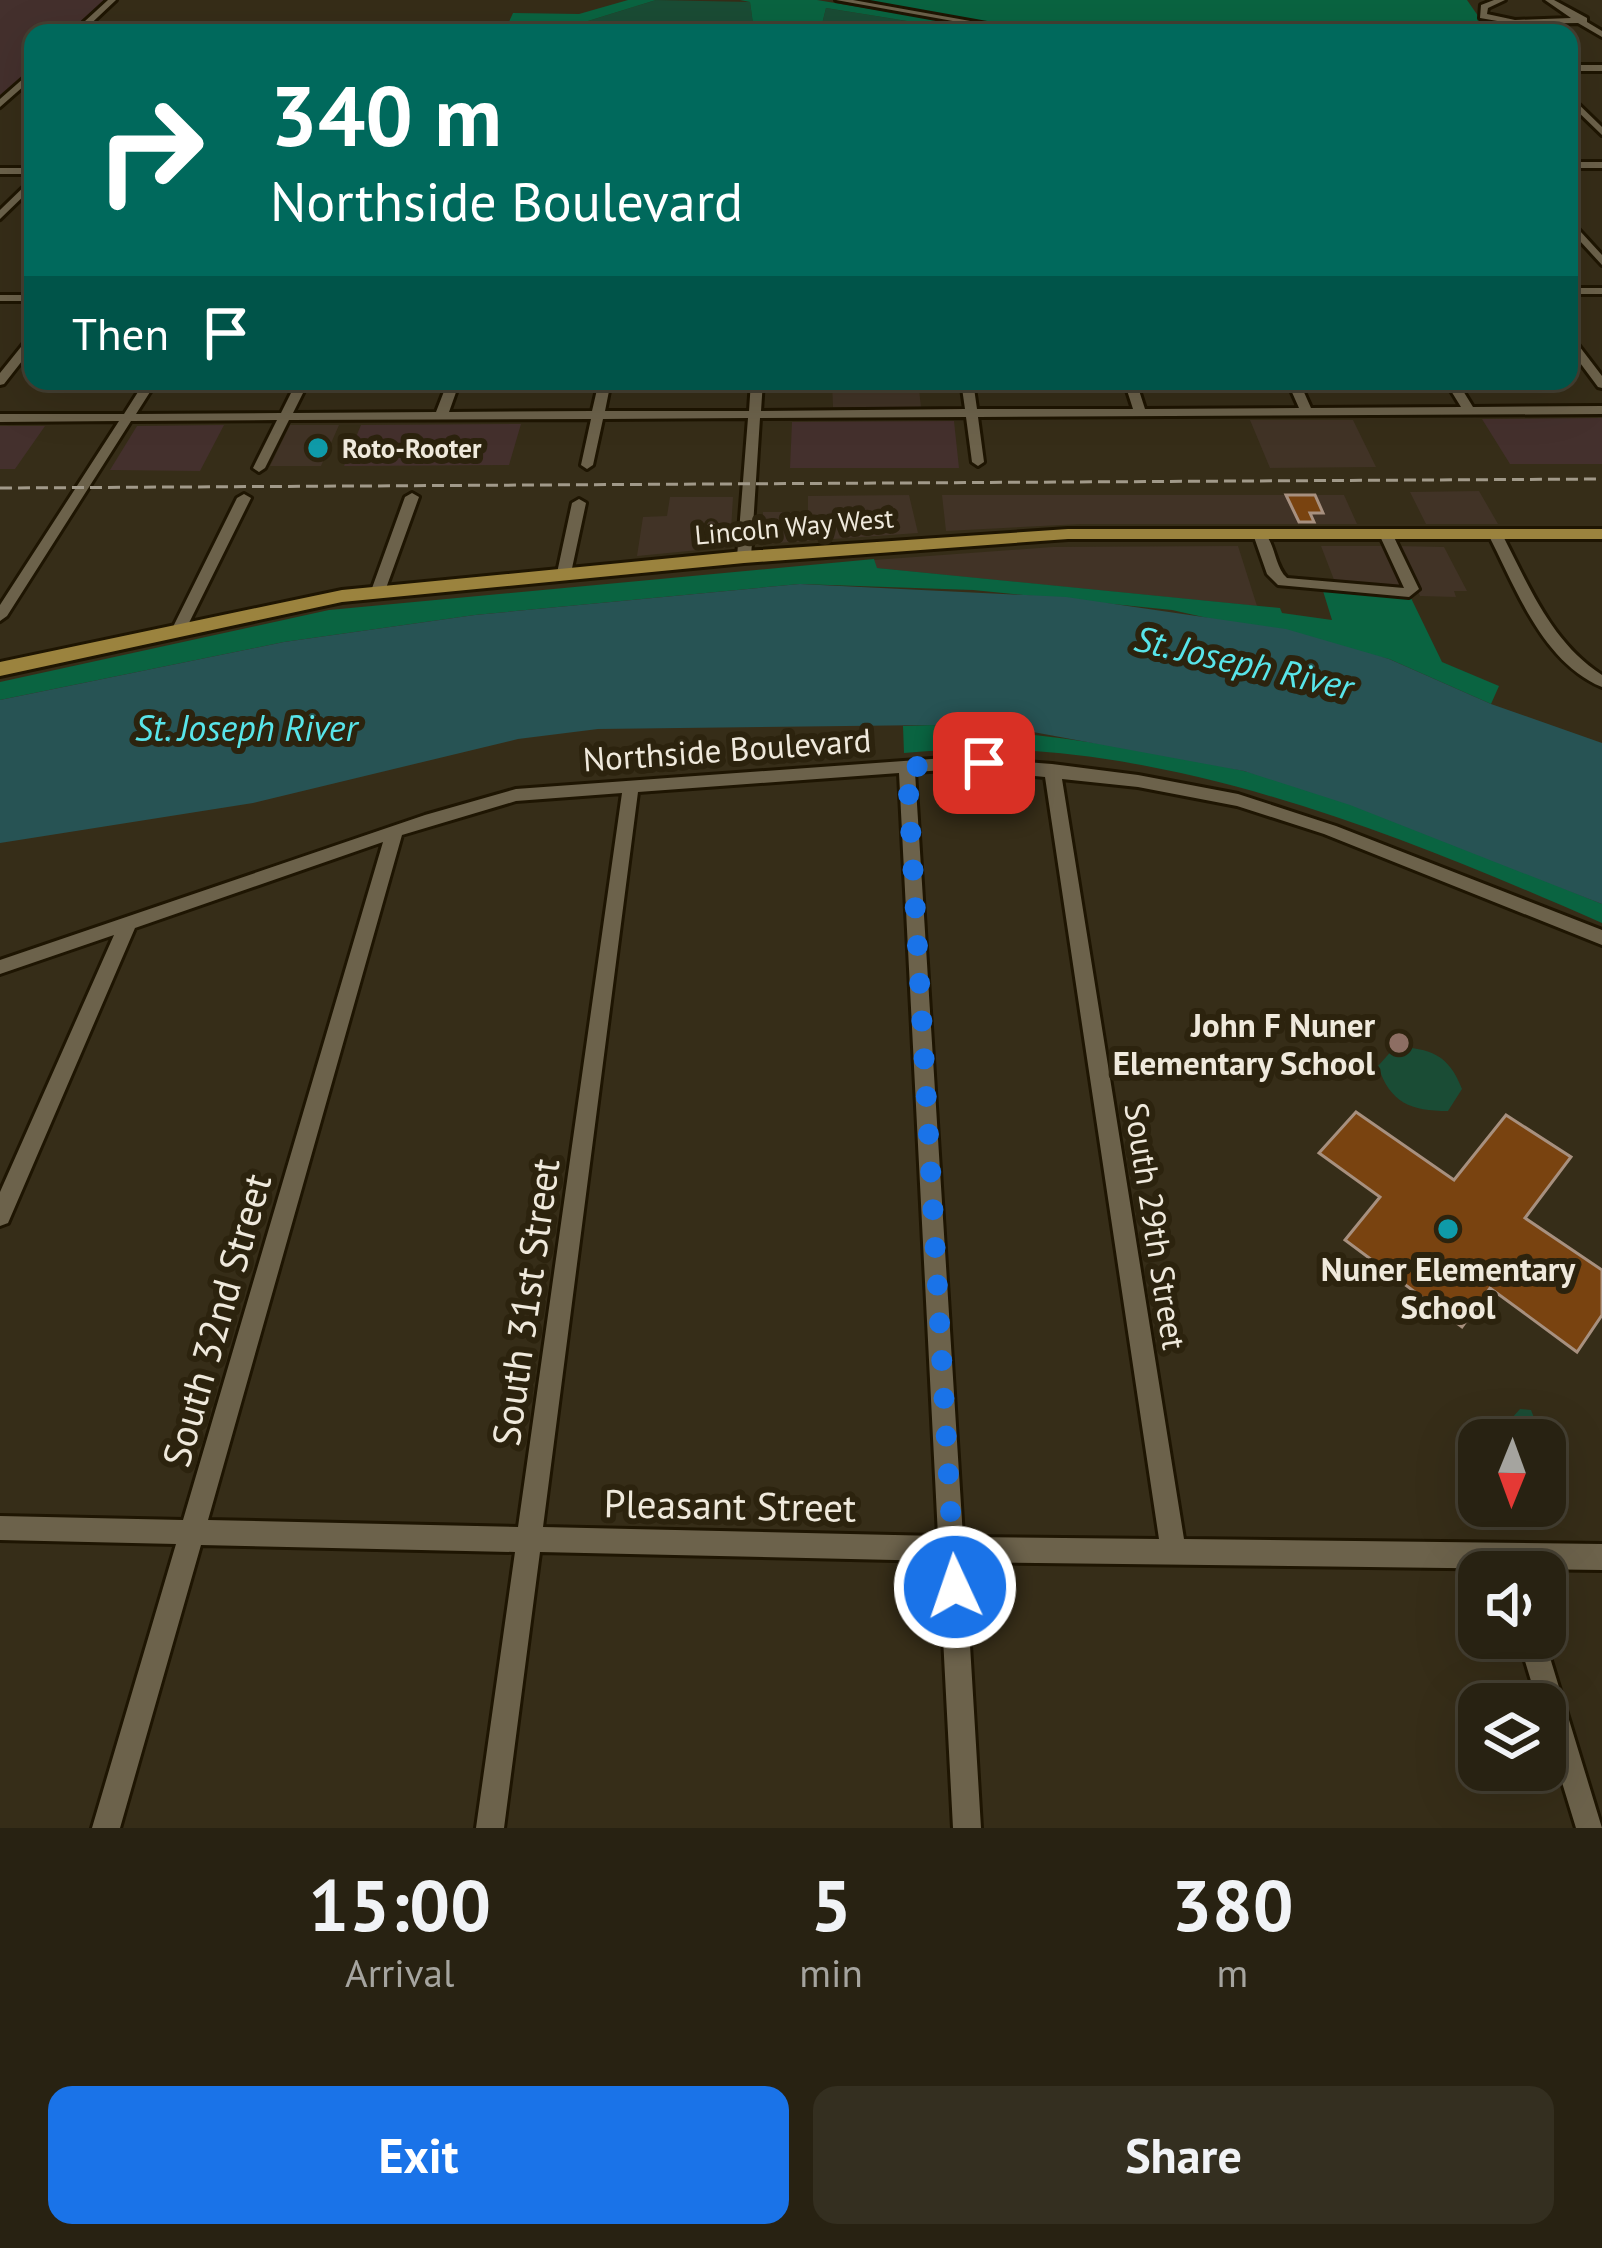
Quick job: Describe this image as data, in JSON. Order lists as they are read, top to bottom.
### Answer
{
  "streets": {
    "main road": ["Lincoln Way West"],
    "street": [
      "Northside Boulevard",
      "South 29th Street",
      "South 31st Street",
      "South 32nd Street",
      "Pleasant Street"
    ]
  },
  "crossings": [
    ["Northside Boulevard", "South 29th Street"],
    ["Northside Boulevard", "South 31st Street"],
    ["Northside Boulevard", "South 32nd Street"],
    ["South 29th Street", "Pleasant Street"],
    ["South 31st Street", "Pleasant Street"],
    ["South 32nd Street", "Pleasant Street"]
  ],
  "water": ["St. Joseph River"],
  "places": ["Roto-Rooter", "John F Nuner Elementary School", "Nuner Elementary School"],
  "north": "bottom",
  "page": {
    "turn": ["340 m", "Northside Boulevard"],
    "then": "Then",
    "eta": [
      "15:00",
      "Arrival",
      "5",
      "min",
      "380",
      "m"
    ],
    "buttons": ["Exit", "Share"]
  }
}
